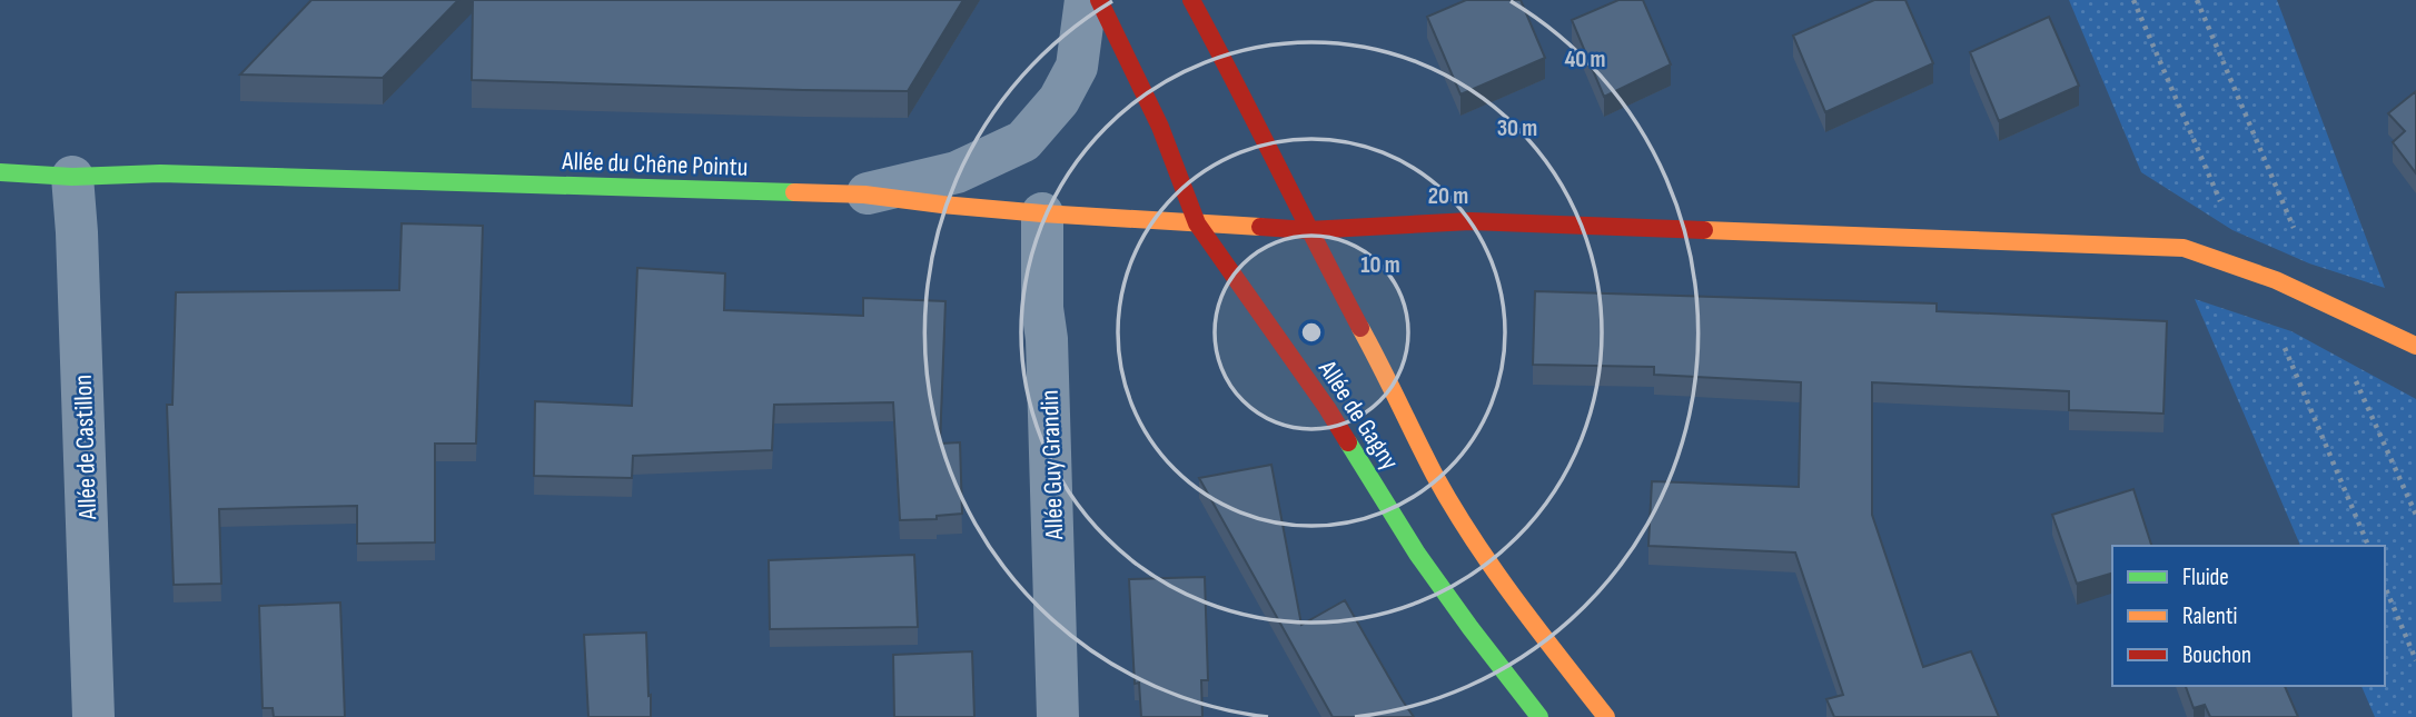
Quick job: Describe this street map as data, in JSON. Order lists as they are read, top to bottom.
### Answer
{
  "streets": {
    "street": [
      "Allée du Chêne Pointu",
      "Allée de Gagny",
      "Allée de Castillon",
      "Allée Guy Grandin"
    ]
  },
  "crossings": [
    ["Allée du Chêne Pointu", "Allée de Gagny"],
    ["Allée du Chêne Pointu", "Allée de Castillon"],
    ["Allée du Chêne Pointu", "Allée Guy Grandin"]
  ],
  "legend": ["Fluide", "Ralenti", "Bouchon"],
  "rings": [
    "40 m",
    "30 m",
    "20 m",
    "10 m"
  ]
}
